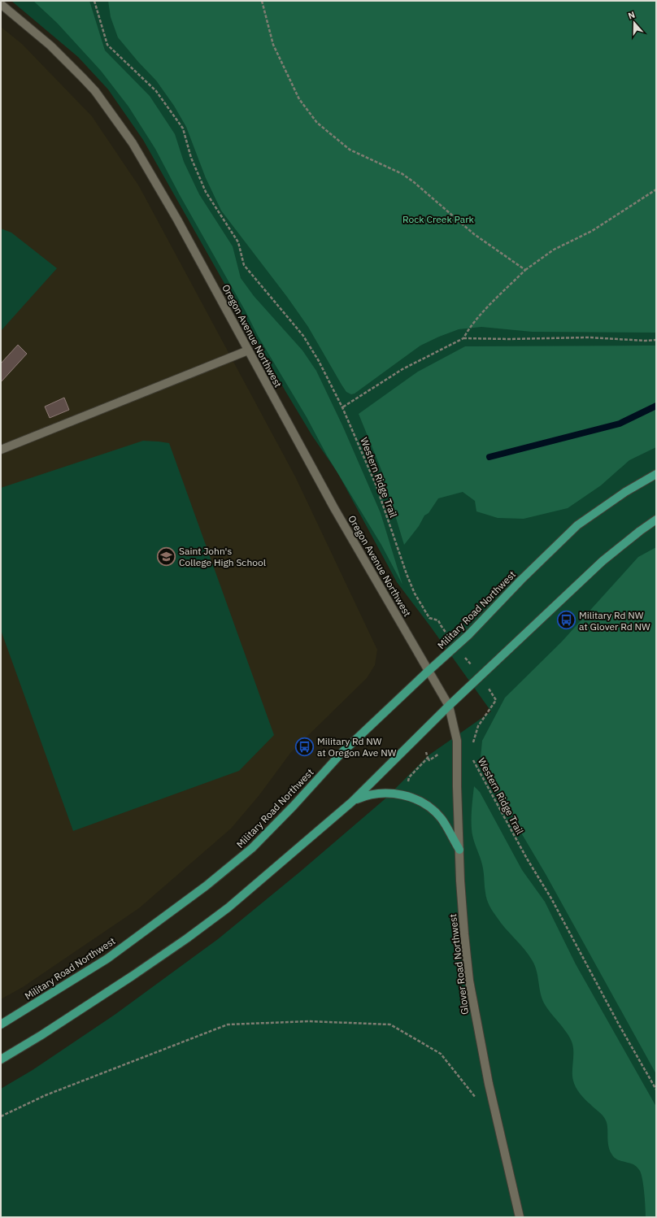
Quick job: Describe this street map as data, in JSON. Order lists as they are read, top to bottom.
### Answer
{
  "streets": {
    "main road": ["Military Road Northwest"],
    "street": ["Oregon Avenue Northwest", "Glover Road Northwest"],
    "path": ["Western Ridge Trail"]
  },
  "crossings": [
    ["Oregon Avenue Northwest", "Military Road Northwest"],
    ["Oregon Avenue Northwest", "Glover Road Northwest"],
    ["Western Ridge Trail", "Military Road Northwest"]
  ],
  "parks": ["Rock Creek Park"],
  "places": {
    "school or university": ["Saint John's College High School"],
    "bus stop": ["Military Rd NW at Glover Rd NW", "Military Rd NW at Oregon Ave NW"]
  },
  "north": "top"
}
